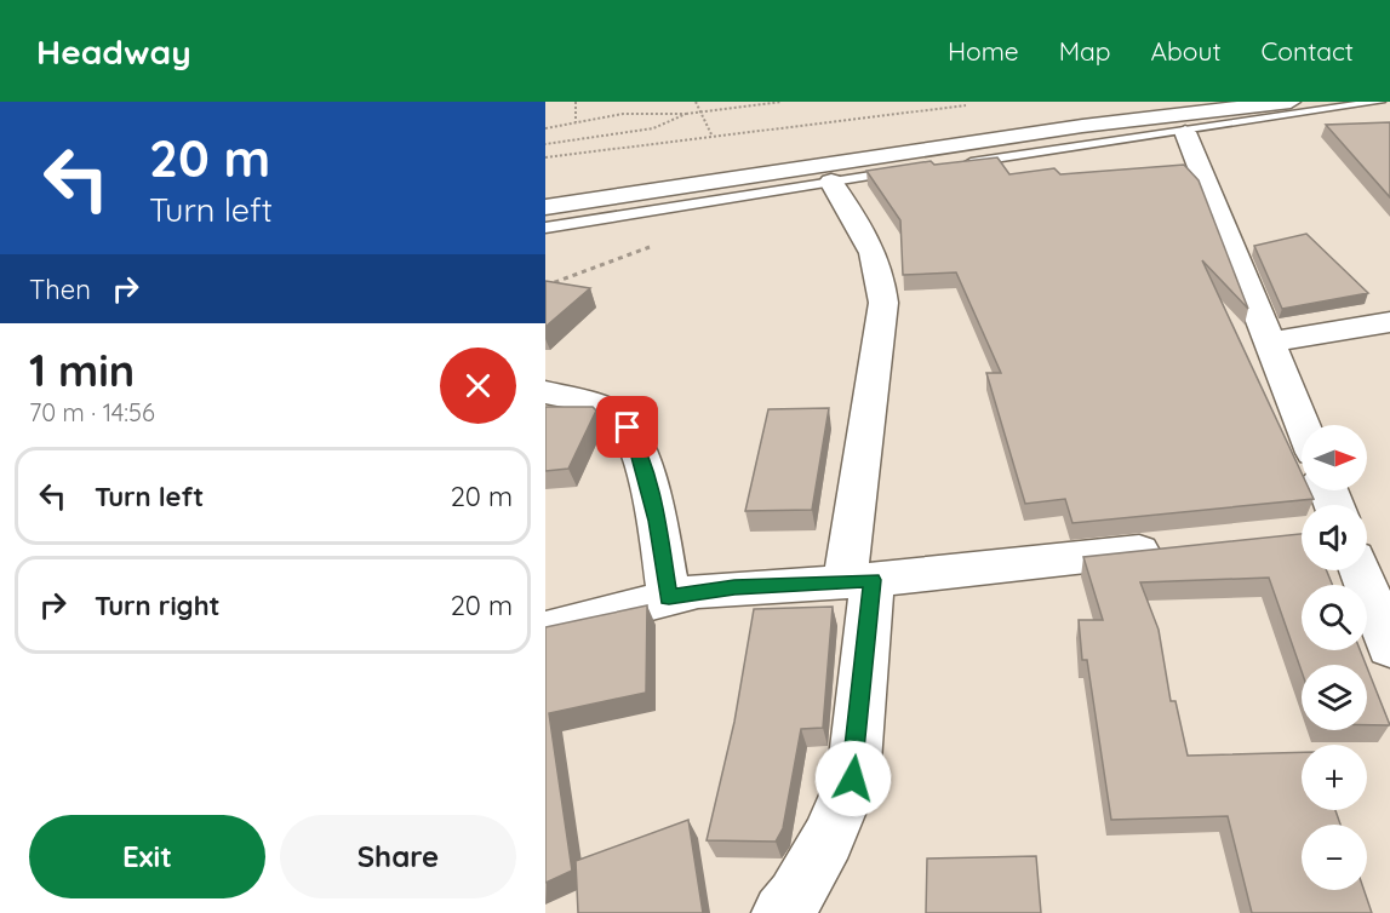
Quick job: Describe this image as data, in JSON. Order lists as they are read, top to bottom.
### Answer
{
  "north": "right",
  "page": {
    "header": "Headway",
    "nav": [
      "Home",
      "Map",
      "About",
      "Contact"
    ],
    "turn": ["20 m", "Turn left"],
    "then": "Then",
    "heading": ["1 min", "70 m · 14:56"],
    "map_buttons": ["+", "−"],
    "list": [
      {
        "name": "Turn left",
        "value": "20 m"
      },
      {
        "name": "Turn right",
        "value": "20 m"
      }
    ],
    "buttons": ["Exit", "Share"]
  }
}
